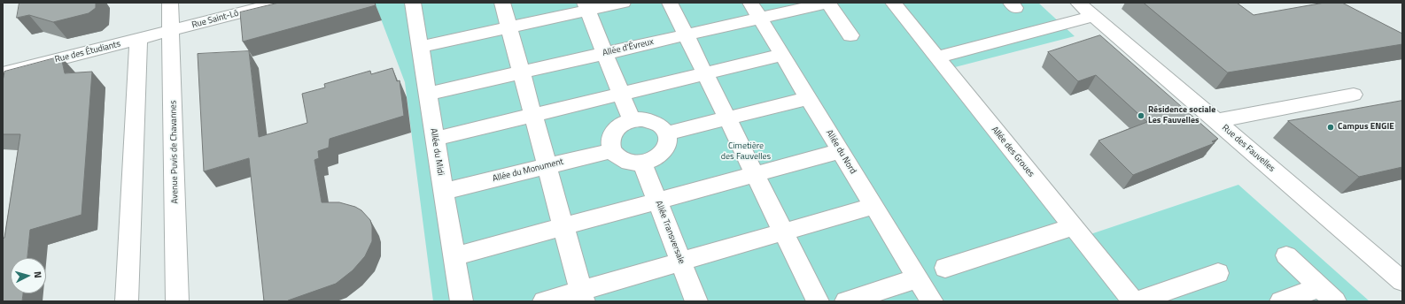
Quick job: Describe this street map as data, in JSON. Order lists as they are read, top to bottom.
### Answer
{
  "streets": {
    "street": [
      "Rue Saint-Lô",
      "Allée d'Évreux",
      "Rue des Étudiants",
      "Rue des Fauvelles",
      "Avenue Puvis de Chavannes",
      "Allée du Midi",
      "Allée du Nord",
      "Allée des Groues",
      "Allée du Monument",
      "Allée Transversale"
    ]
  },
  "crossings": [
    ["Rue Saint-Lô", "Rue des Étudiants"],
    ["Rue Saint-Lô", "Avenue Puvis de Chavannes"],
    ["Allée d'Évreux", "Allée du Midi"],
    ["Allée d'Évreux", "Allée du Nord"],
    ["Rue des Étudiants", "Avenue Puvis de Chavannes"],
    ["Allée du Midi", "Allée du Monument"],
    ["Allée du Monument", "Allée Transversale"]
  ],
  "parks": ["Cimetière des Fauvelles"],
  "places": ["Résidence sociale Les Fauvelles", "Campus ENGIE"],
  "north": "right"
}
